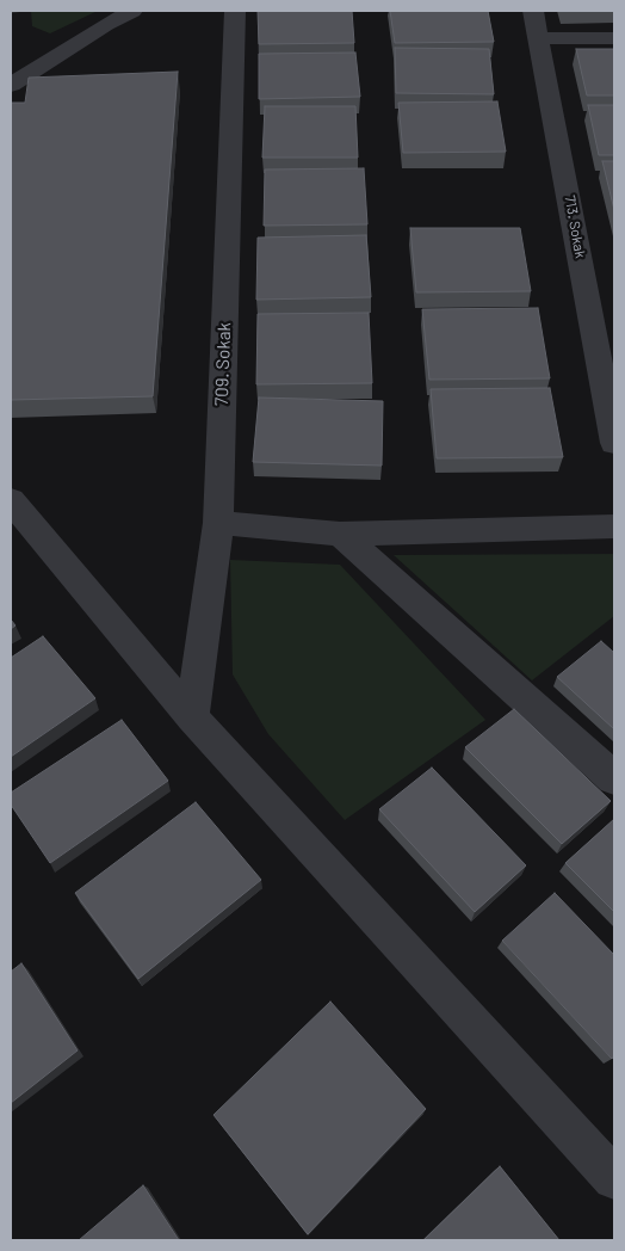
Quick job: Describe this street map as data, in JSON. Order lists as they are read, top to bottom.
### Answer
{
  "streets": {
    "street": ["713. Sokak", "709. Sokak"]
  }
}
